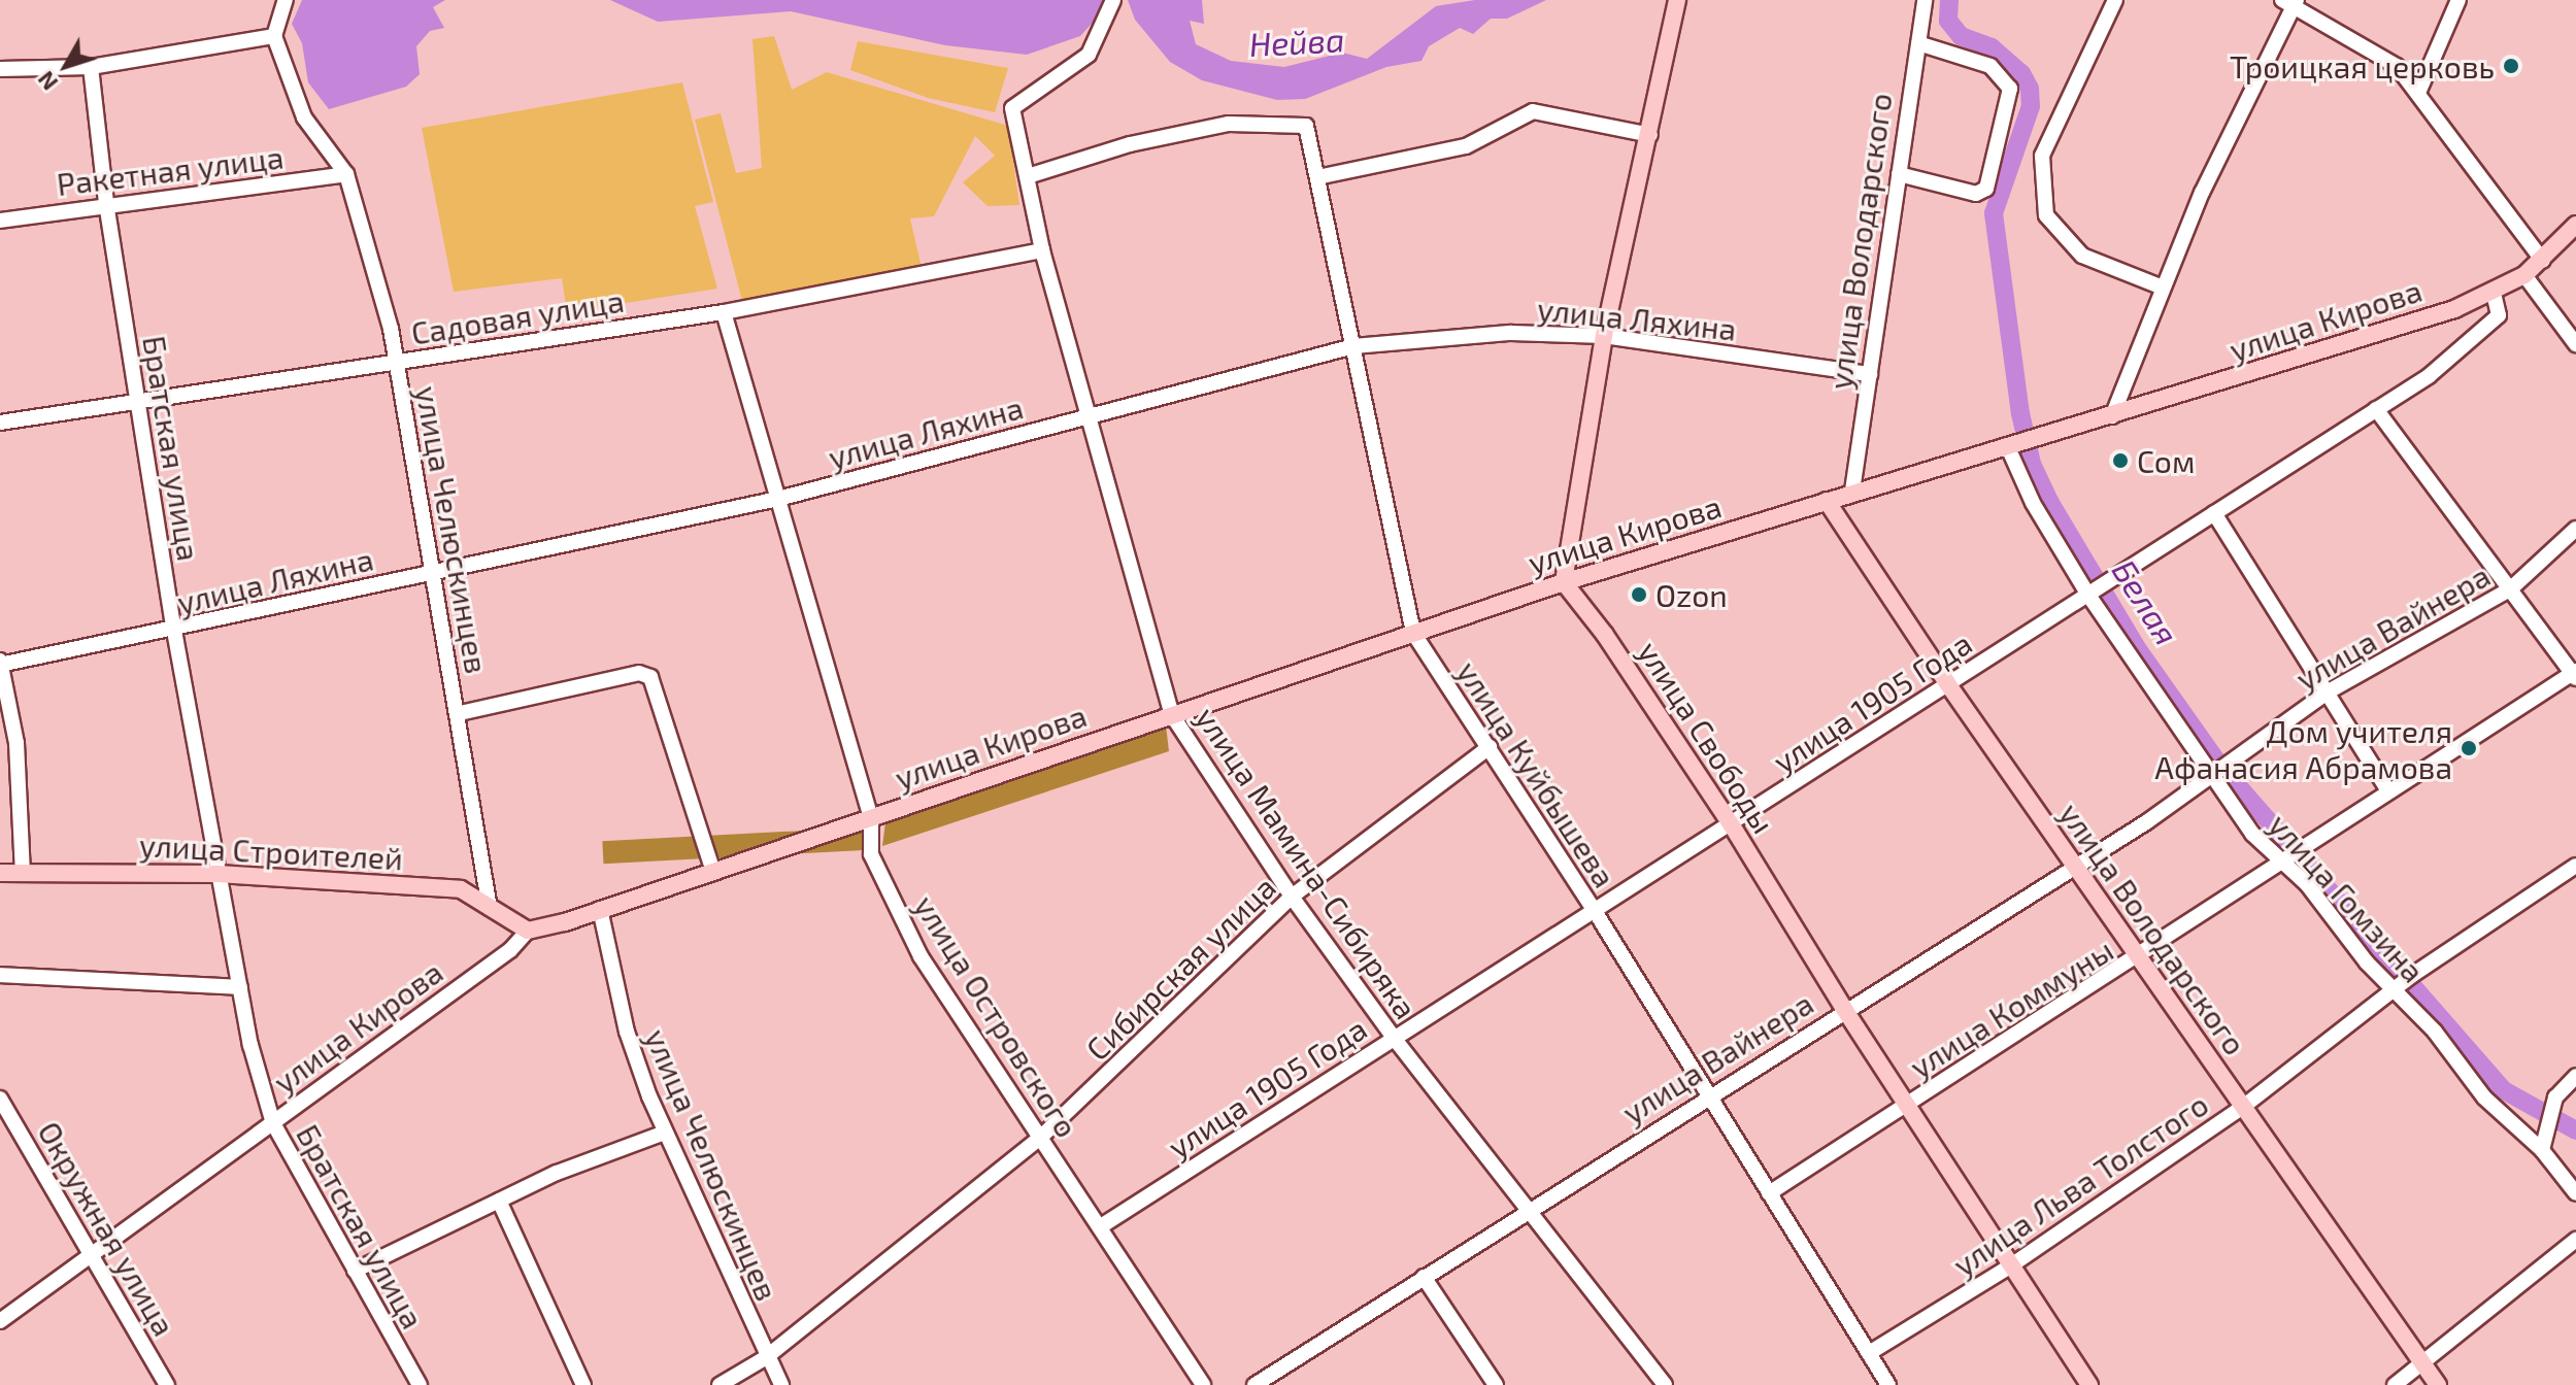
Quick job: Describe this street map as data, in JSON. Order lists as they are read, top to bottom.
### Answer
{
  "streets": {
    "main road": [
      "улица Володарского",
      "улица Кирова",
      "улица Свободы",
      "улица Строителей"
    ],
    "street": [
      "Ракетная улица",
      "Садовая улица",
      "улица Ляхина",
      "Братская улица",
      "улица Челюскинцев",
      "улица Вайнера",
      "улица 1905 Года",
      "улица Куйбышева",
      "улица Мамина-Сибиряка",
      "улица Гомзина",
      "Сибирская улица",
      "улица Коммуны",
      "улица Островского",
      "улица Льва Толстого",
      "Окружная улица"
    ]
  },
  "crossings": [
    ["Ракетная улица", "Братская улица"],
    ["Ракетная улица", "улица Челюскинцев"],
    ["улица Володарского", "улица Ляхина"],
    ["улица Володарского", "улица Кирова"],
    ["улица Володарского", "улица Вайнера"],
    ["улица Володарского", "улица 1905 Года"],
    ["улица Володарского", "улица Коммуны"],
    ["улица Володарского", "улица Льва Толстого"],
    ["Садовая улица", "Братская улица"],
    ["Садовая улица", "улица Челюскинцев"],
    ["Садовая улица", "улица Мамина-Сибиряка"],
    ["Садовая улица", "улица Островского"],
    ["улица Ляхина", "Братская улица"],
    ["улица Ляхина", "улица Челюскинцев"],
    ["улица Ляхина", "улица Куйбышева"],
    ["улица Ляхина", "улица Мамина-Сибиряка"],
    ["улица Ляхина", "улица Островского"],
    ["улица Кирова", "Братская улица"],
    ["улица Кирова", "улица Челюскинцев"],
    ["улица Кирова", "улица Свободы"],
    ["улица Кирова", "улица Куйбышева"],
    ["улица Кирова", "улица Строителей"],
    ["улица Кирова", "улица Мамина-Сибиряка"],
    ["улица Кирова", "улица Гомзина"],
    ["улица Кирова", "улица Островского"],
    ["улица Кирова", "Окружная улица"],
    ["Братская улица", "улица Строителей"],
    ["улица Челюскинцев", "улица Строителей"],
    ["улица Челюскинцев", "Сибирская улица"],
    ["улица Вайнера", "улица Свободы"],
    ["улица Вайнера", "улица Куйбышева"],
    ["улица Вайнера", "улица Мамина-Сибиряка"],
    ["улица Вайнера", "улица Гомзина"],
    ["улица 1905 Года", "улица Свободы"],
    ["улица 1905 Года", "улица Куйбышева"],
    ["улица 1905 Года", "улица Мамина-Сибиряка"],
    ["улица 1905 Года", "улица Гомзина"],
    ["улица 1905 Года", "улица Островского"],
    ["улица Свободы", "улица Коммуны"],
    ["улица Свободы", "улица Льва Толстого"],
    ["улица Куйбышева", "улица Мамина-Сибиряка"],
    ["улица Куйбышева", "Сибирская улица"],
    ["улица Куйбышева", "улица Коммуны"],
    ["улица Куйбышева", "улица Льва Толстого"],
    ["улица Мамина-Сибиряка", "Сибирская улица"],
    ["улица Гомзина", "улица Коммуны"],
    ["улица Гомзина", "улица Льва Толстого"],
    ["Сибирская улица", "улица Островского"]
  ],
  "water": ["Нейва", "Белая"],
  "places": [
    "Троицкая церковь",
    "Сом",
    "Ozon",
    "Дом учителя Афанасия Абрамова"
  ],
  "north": "bottom left"
}
